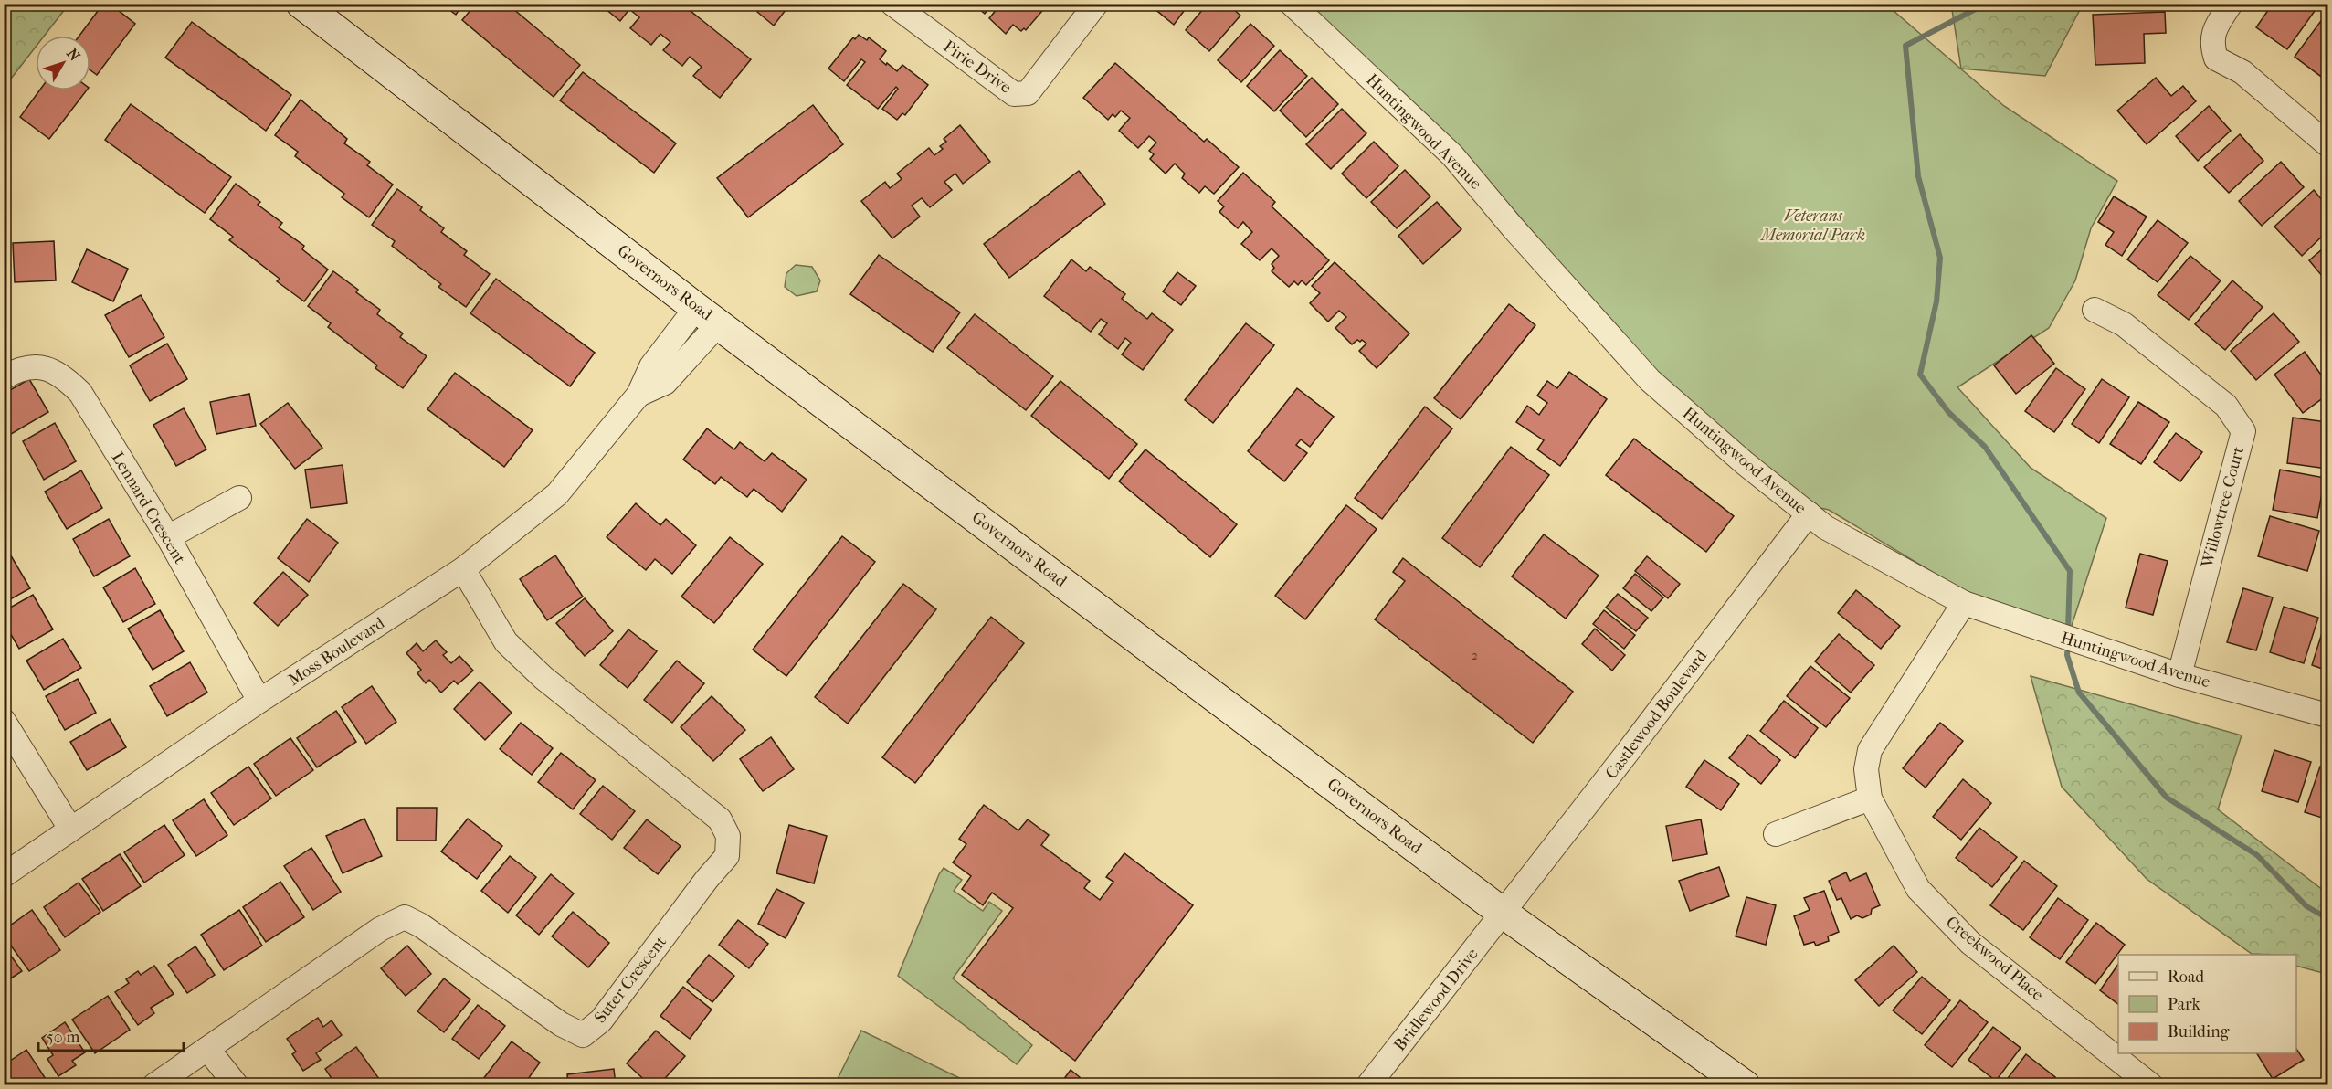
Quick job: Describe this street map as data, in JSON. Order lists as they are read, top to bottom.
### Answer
{
  "streets": {
    "main road": ["Governors Road"],
    "street": [
      "Pirie Drive",
      "Huntingwood Avenue",
      "Willowtree Court",
      "Lennard Crescent",
      "Moss Boulevard",
      "Castlewood Boulevard",
      "Creekwood Place",
      "Suter Crescent",
      "Bridlewood Drive"
    ]
  },
  "crossings": [
    ["Huntingwood Avenue", "Willowtree Court"],
    ["Huntingwood Avenue", "Castlewood Boulevard"],
    ["Huntingwood Avenue", "Creekwood Place"],
    ["Governors Road", "Moss Boulevard"],
    ["Governors Road", "Castlewood Boulevard"],
    ["Governors Road", "Bridlewood Drive"],
    ["Lennard Crescent", "Moss Boulevard"],
    ["Moss Boulevard", "Suter Crescent"],
    ["Castlewood Boulevard", "Bridlewood Drive"]
  ],
  "parks": ["Veterans Memorial Park"],
  "house_numbers": ["2"],
  "legend": ["Road", "Park", "Building"],
  "scale_bar": "50 m",
  "north": "top right"
}
